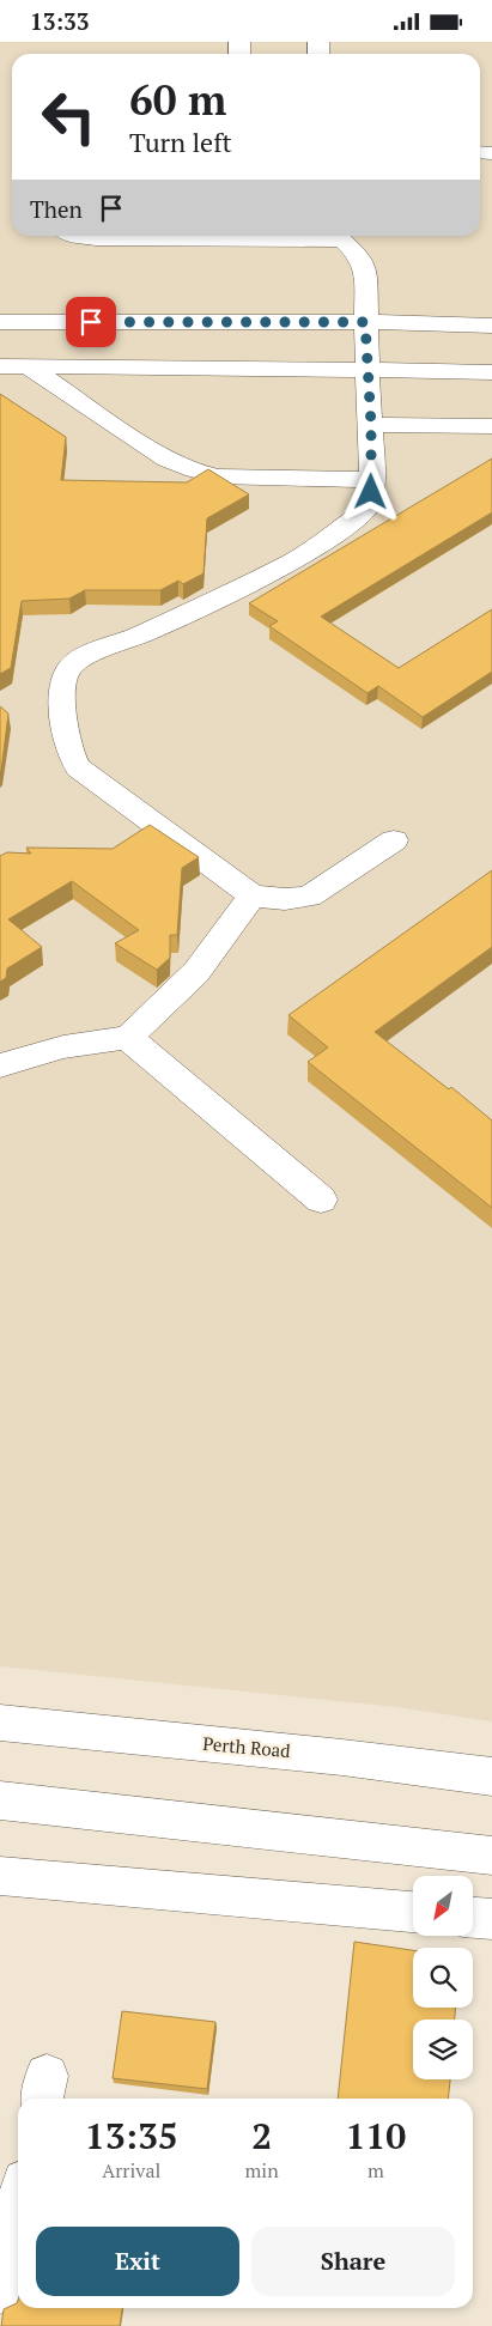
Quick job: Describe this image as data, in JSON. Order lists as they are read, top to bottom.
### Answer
{
  "streets": {
    "main road": ["Perth Road"]
  },
  "north": "bottom left",
  "page": {
    "status": "13:33",
    "turn": ["60 m", "Turn left"],
    "then": "Then",
    "eta": [
      "13:35",
      "Arrival",
      "2",
      "min",
      "110",
      "m"
    ],
    "buttons": ["Exit", "Share"]
  }
}
